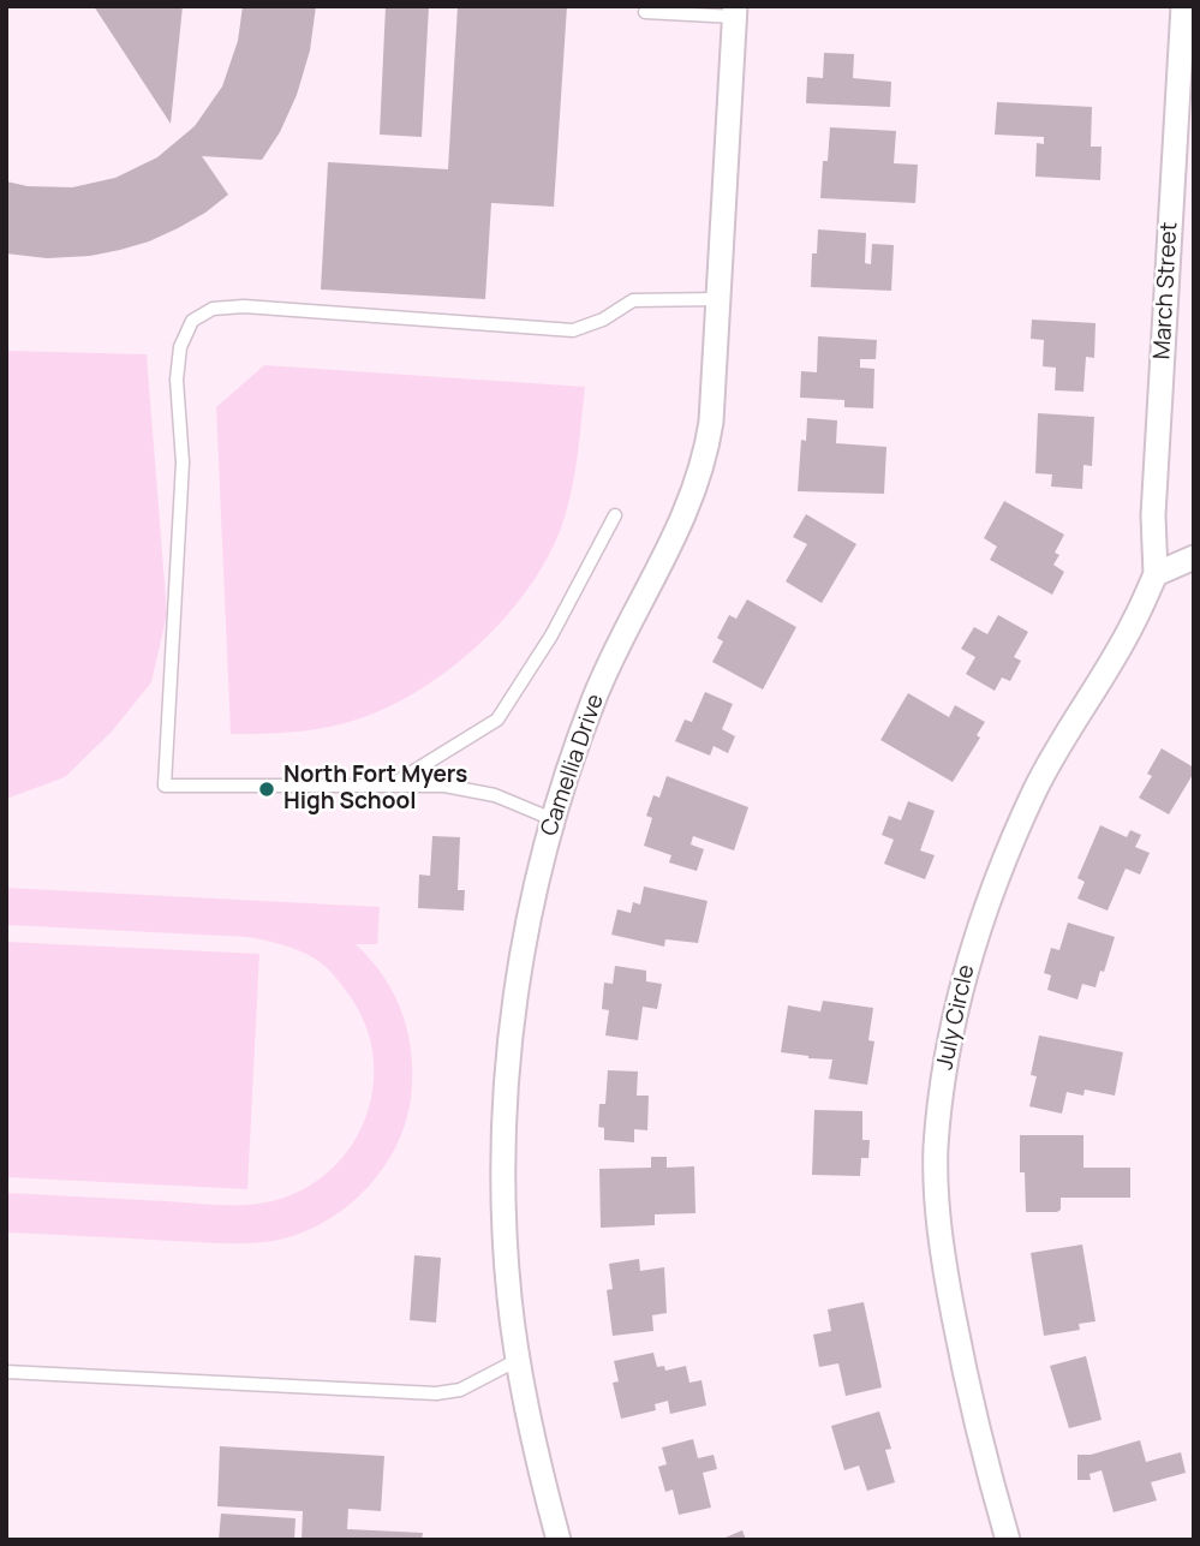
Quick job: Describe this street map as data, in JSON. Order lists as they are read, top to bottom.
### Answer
{
  "streets": {
    "street": ["March Street", "Camellia Drive", "July Circle"]
  },
  "crossings": [
    ["March Street", "July Circle"]
  ],
  "places": ["North Fort Myers High School"]
}
